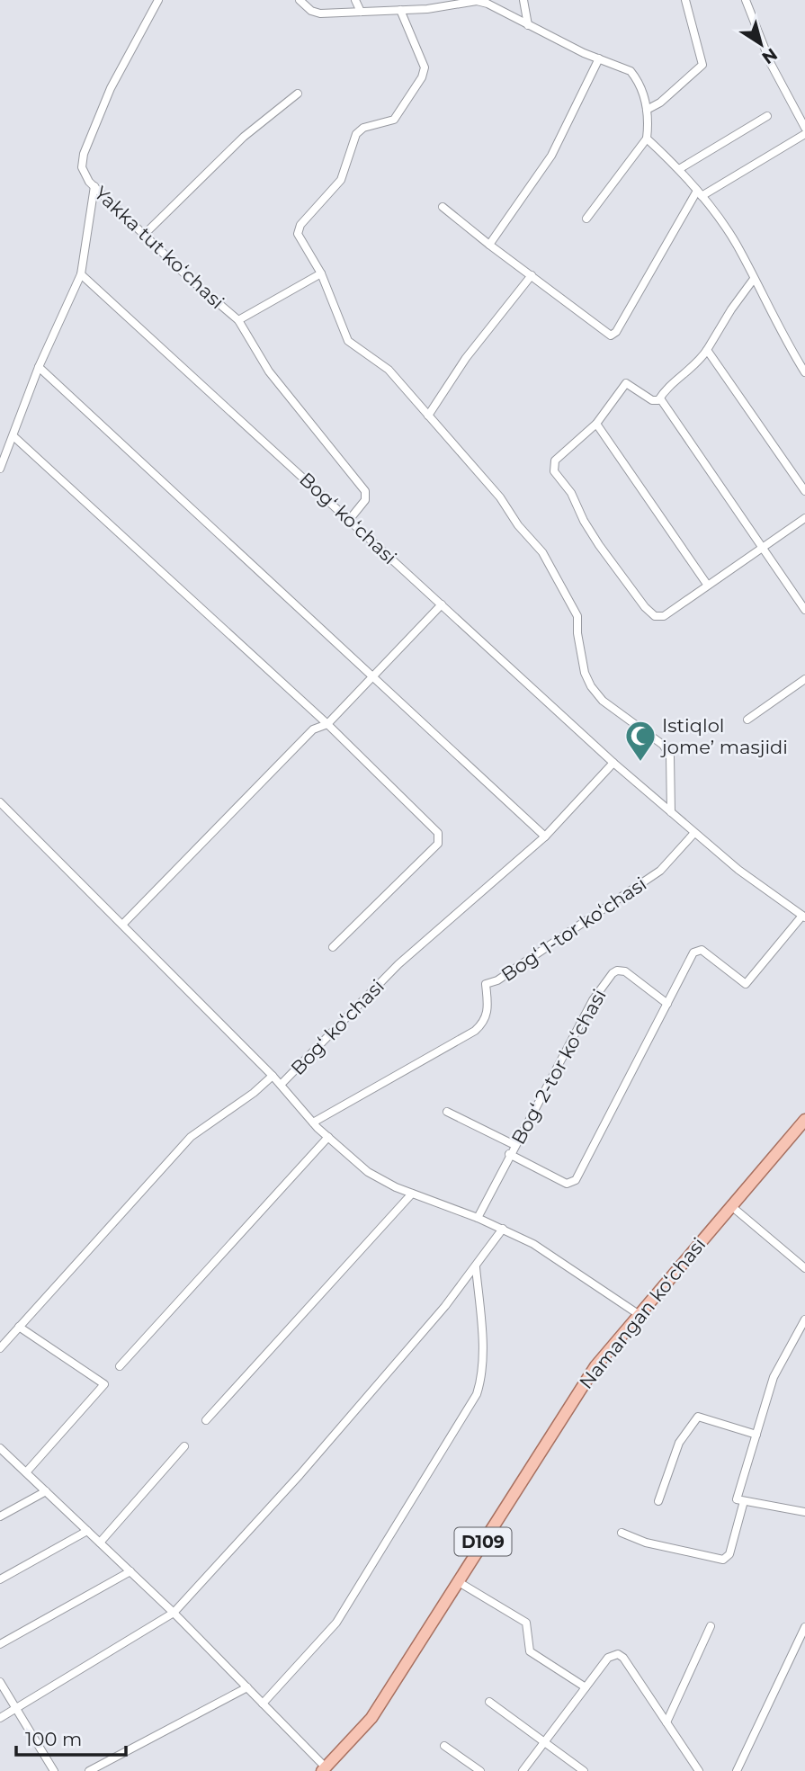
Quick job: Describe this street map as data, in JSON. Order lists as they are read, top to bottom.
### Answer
{
  "streets": {
    "main road": ["Namangan koʻchasi", "D109"],
    "street": [
      "Yakka tut koʻchasi",
      "Bogʻ koʻchasi",
      "Bogʻ 1-tor koʻchasi",
      "Bogʻ 2-tor koʻchasi"
    ]
  },
  "crossings": [
    ["Yakka tut koʻchasi", "Bogʻ koʻchasi"],
    ["Bogʻ koʻchasi", "Bogʻ 1-tor koʻchasi"],
    ["Bogʻ koʻchasi", "Bogʻ 2-tor koʻchasi"],
    ["Bogʻ koʻchasi", "Namangan koʻchasi"]
  ],
  "places": {
    "mosque": ["Istiqlol jome’ masjidi"]
  },
  "scale_bar": "100 m",
  "north": "bottom right"
}
